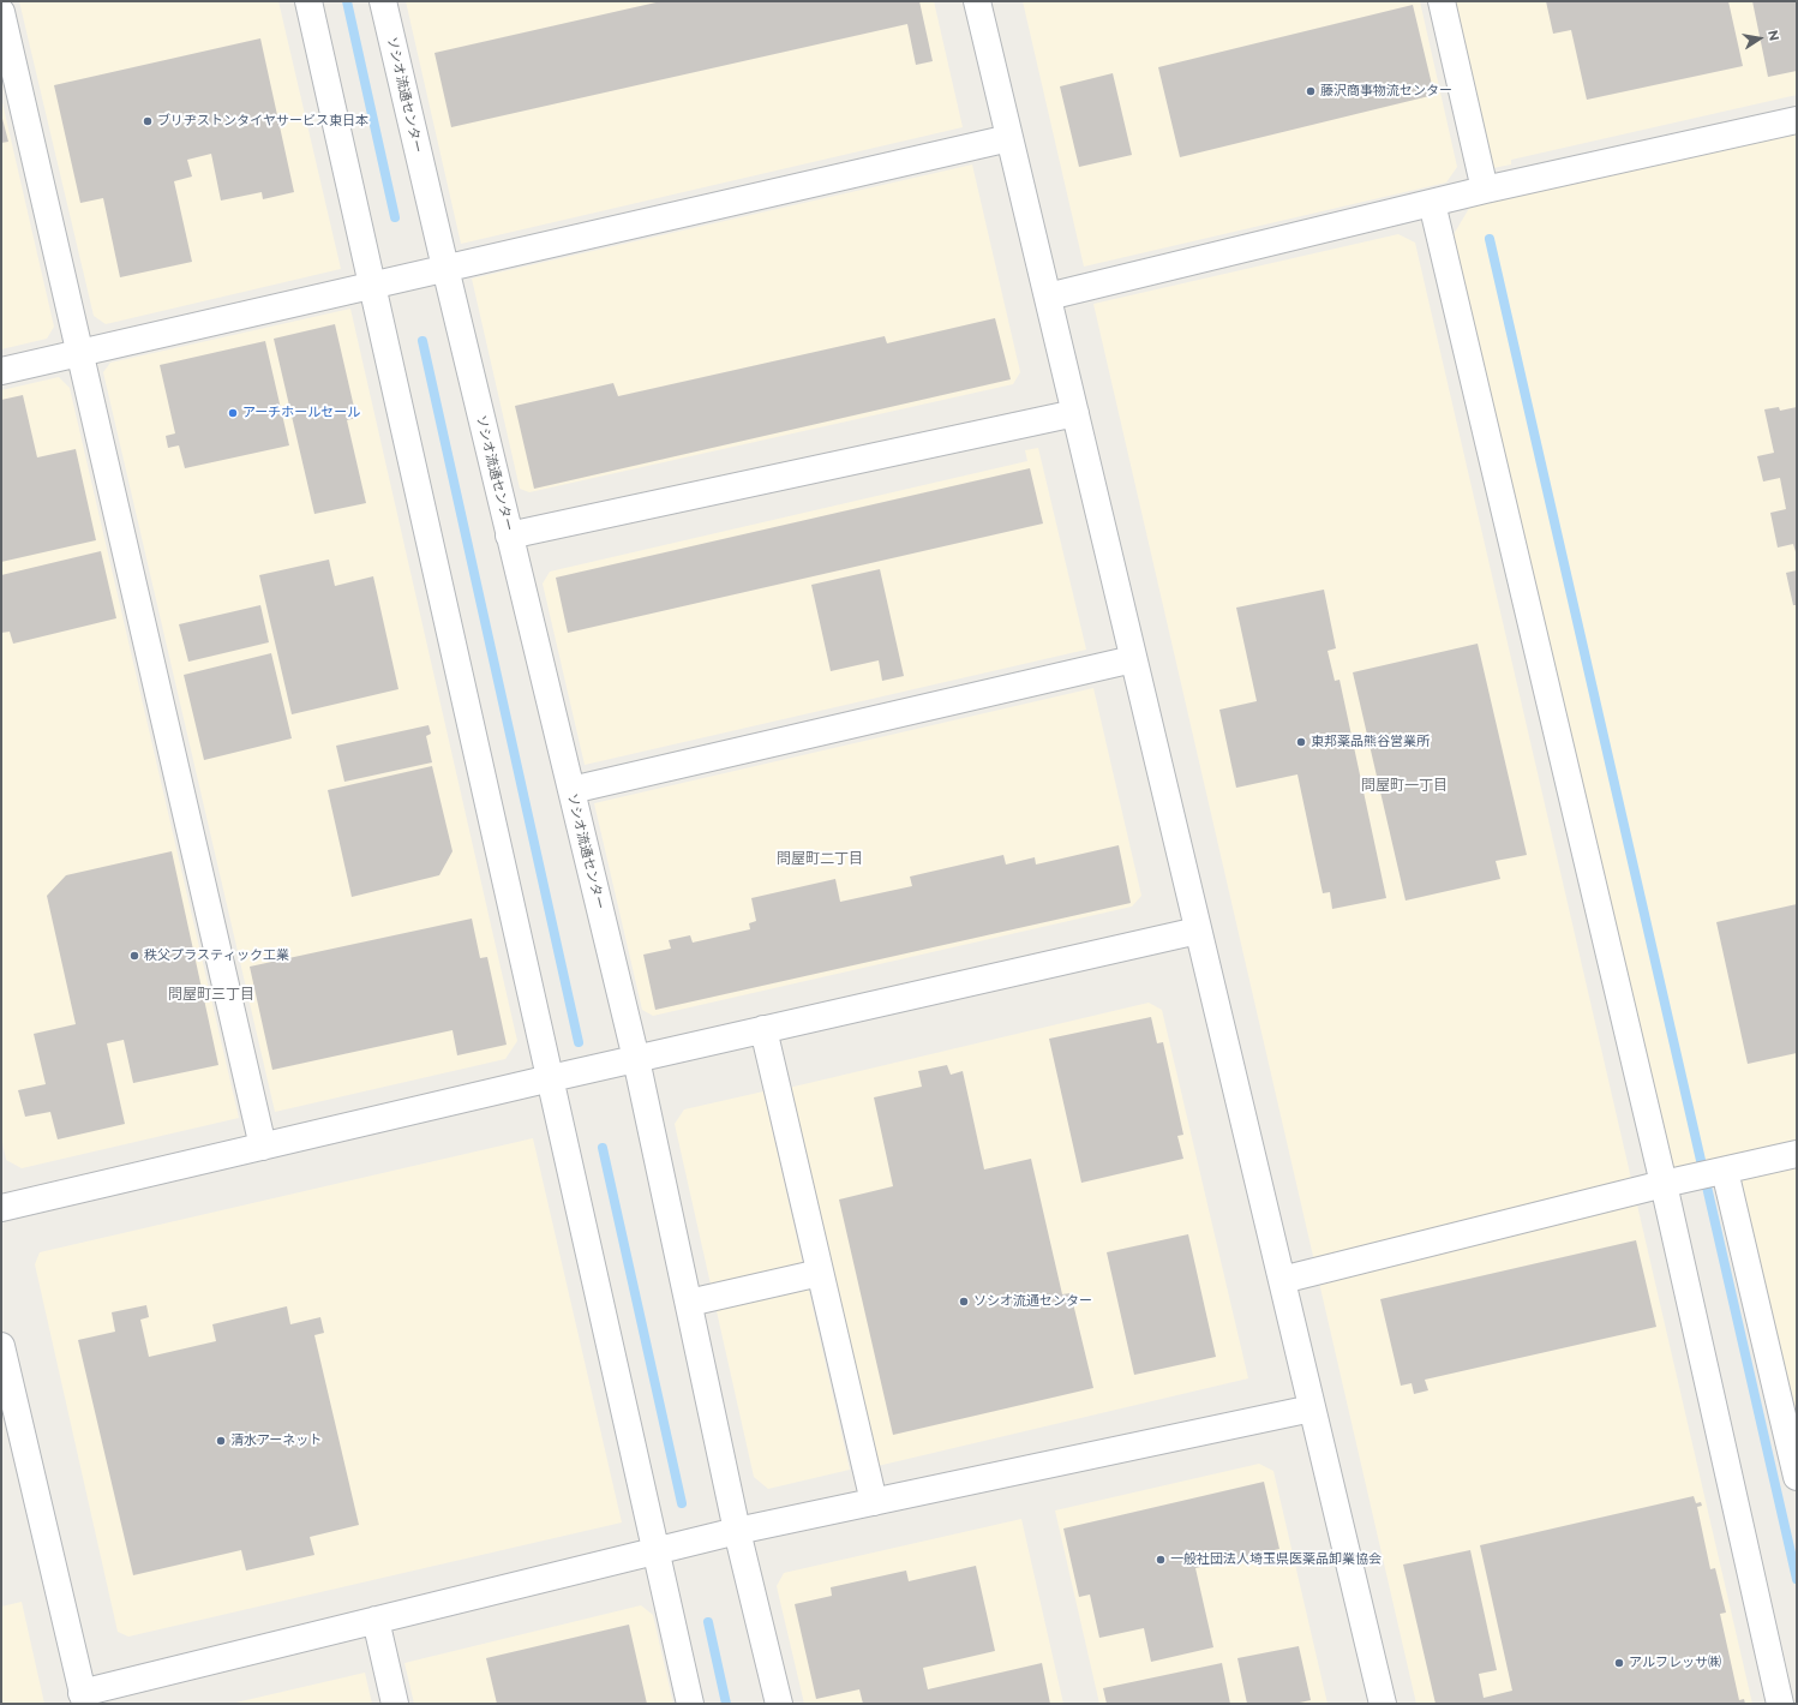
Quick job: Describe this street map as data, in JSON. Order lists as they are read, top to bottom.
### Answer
{
  "streets": {
    "street": ["ソシオ流通センター"]
  },
  "districts": ["問屋町一丁目", "問屋町二丁目", "問屋町三丁目"],
  "places": [
    "藤沢商事物流センター",
    "ブリヂストンタイヤサービス東日本",
    "アーチホールセール",
    "東邦薬品熊谷営業所",
    "秩父プラスティック工業",
    "ソシオ流通センター",
    "清水アーネット",
    "一般社団法人埼玉県医薬品卸業協会",
    "アルフレッサ㈱"
  ],
  "north": "right"
}
